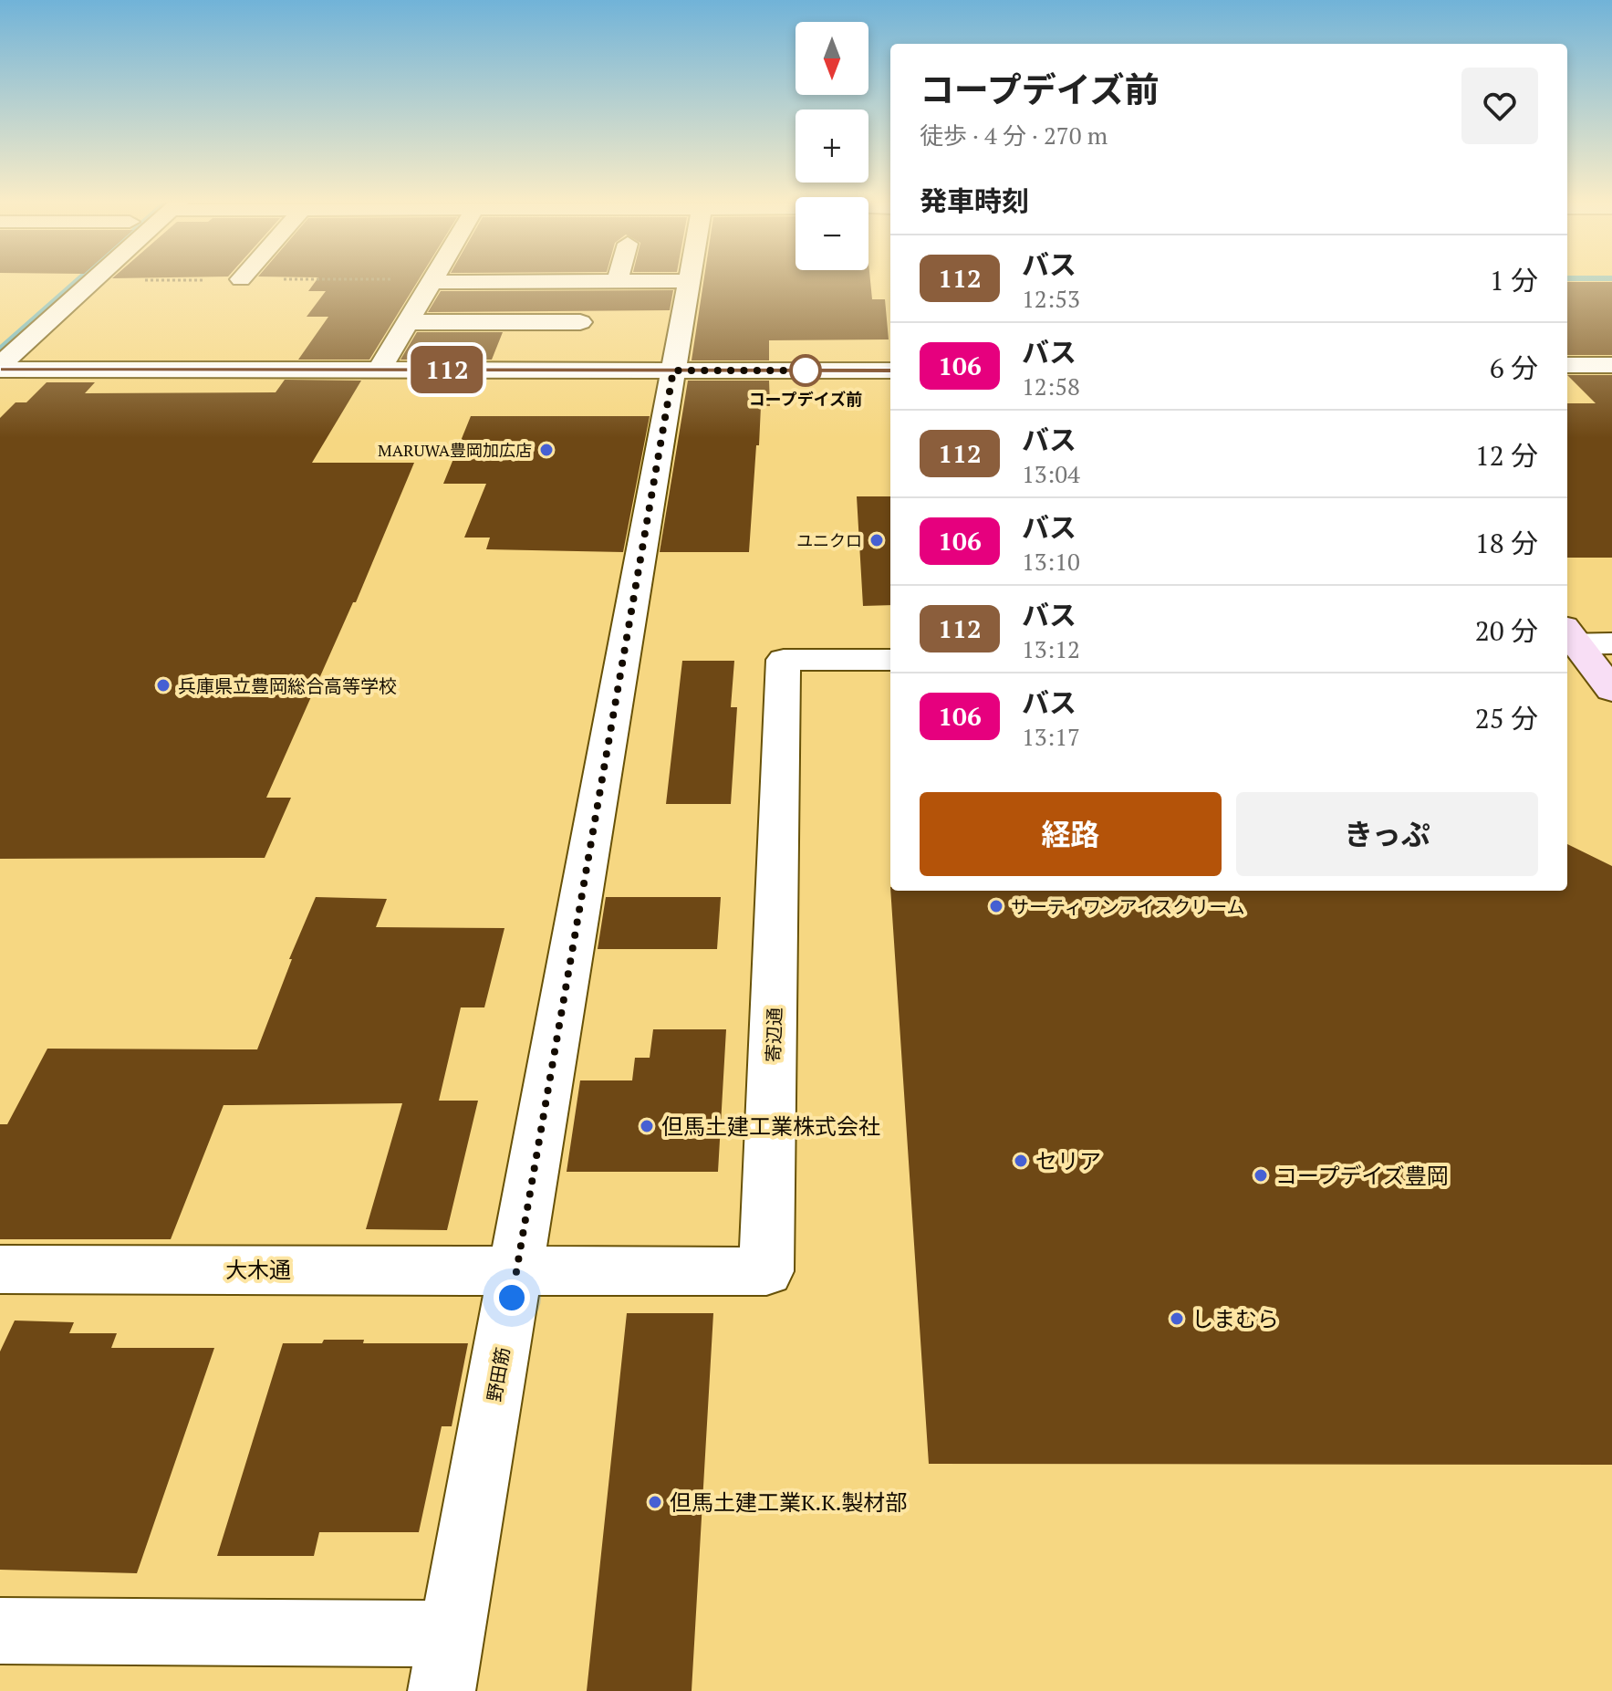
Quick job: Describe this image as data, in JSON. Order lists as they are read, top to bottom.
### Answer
{
  "streets": {
    "street": ["寄辺通", "大木通", "野田筋"]
  },
  "crossings": [
    ["寄辺通", "大木通"],
    ["寄辺通", "野田筋"],
    ["大木通", "野田筋"]
  ],
  "places": [
    "コープデイズ前",
    "MARUWA豊岡加広店",
    "ユニクロ",
    "兵庫県立豊岡総合高等学校",
    "サーティワンアイスクリーム",
    "但馬土建工業株式会社",
    "セリア",
    "コープデイズ豊岡",
    "しまむら",
    "但馬土建工業K.K.製材部"
  ],
  "lines": ["bus line 112"],
  "north": "bottom",
  "page": {
    "on_map": "112",
    "map_buttons": ["+", "−"],
    "heading": [
      ["コープデイズ前", "徒歩 · 4 分 · 270 m"],
      "発車時刻"
    ],
    "list": [
      {
        "mark": "112",
        "name": "バス",
        "note": "12:53",
        "value": "1 分"
      },
      {
        "mark": "106",
        "name": "バス",
        "note": "12:58",
        "value": "6 分"
      },
      {
        "mark": "112",
        "name": "バス",
        "note": "13:04",
        "value": "12 分"
      },
      {
        "mark": "106",
        "name": "バス",
        "note": "13:10",
        "value": "18 分"
      },
      {
        "mark": "112",
        "name": "バス",
        "note": "13:12",
        "value": "20 分"
      },
      {
        "mark": "106",
        "name": "バス",
        "note": "13:17",
        "value": "25 分"
      }
    ],
    "buttons": ["経路", "きっぷ"]
  }
}
